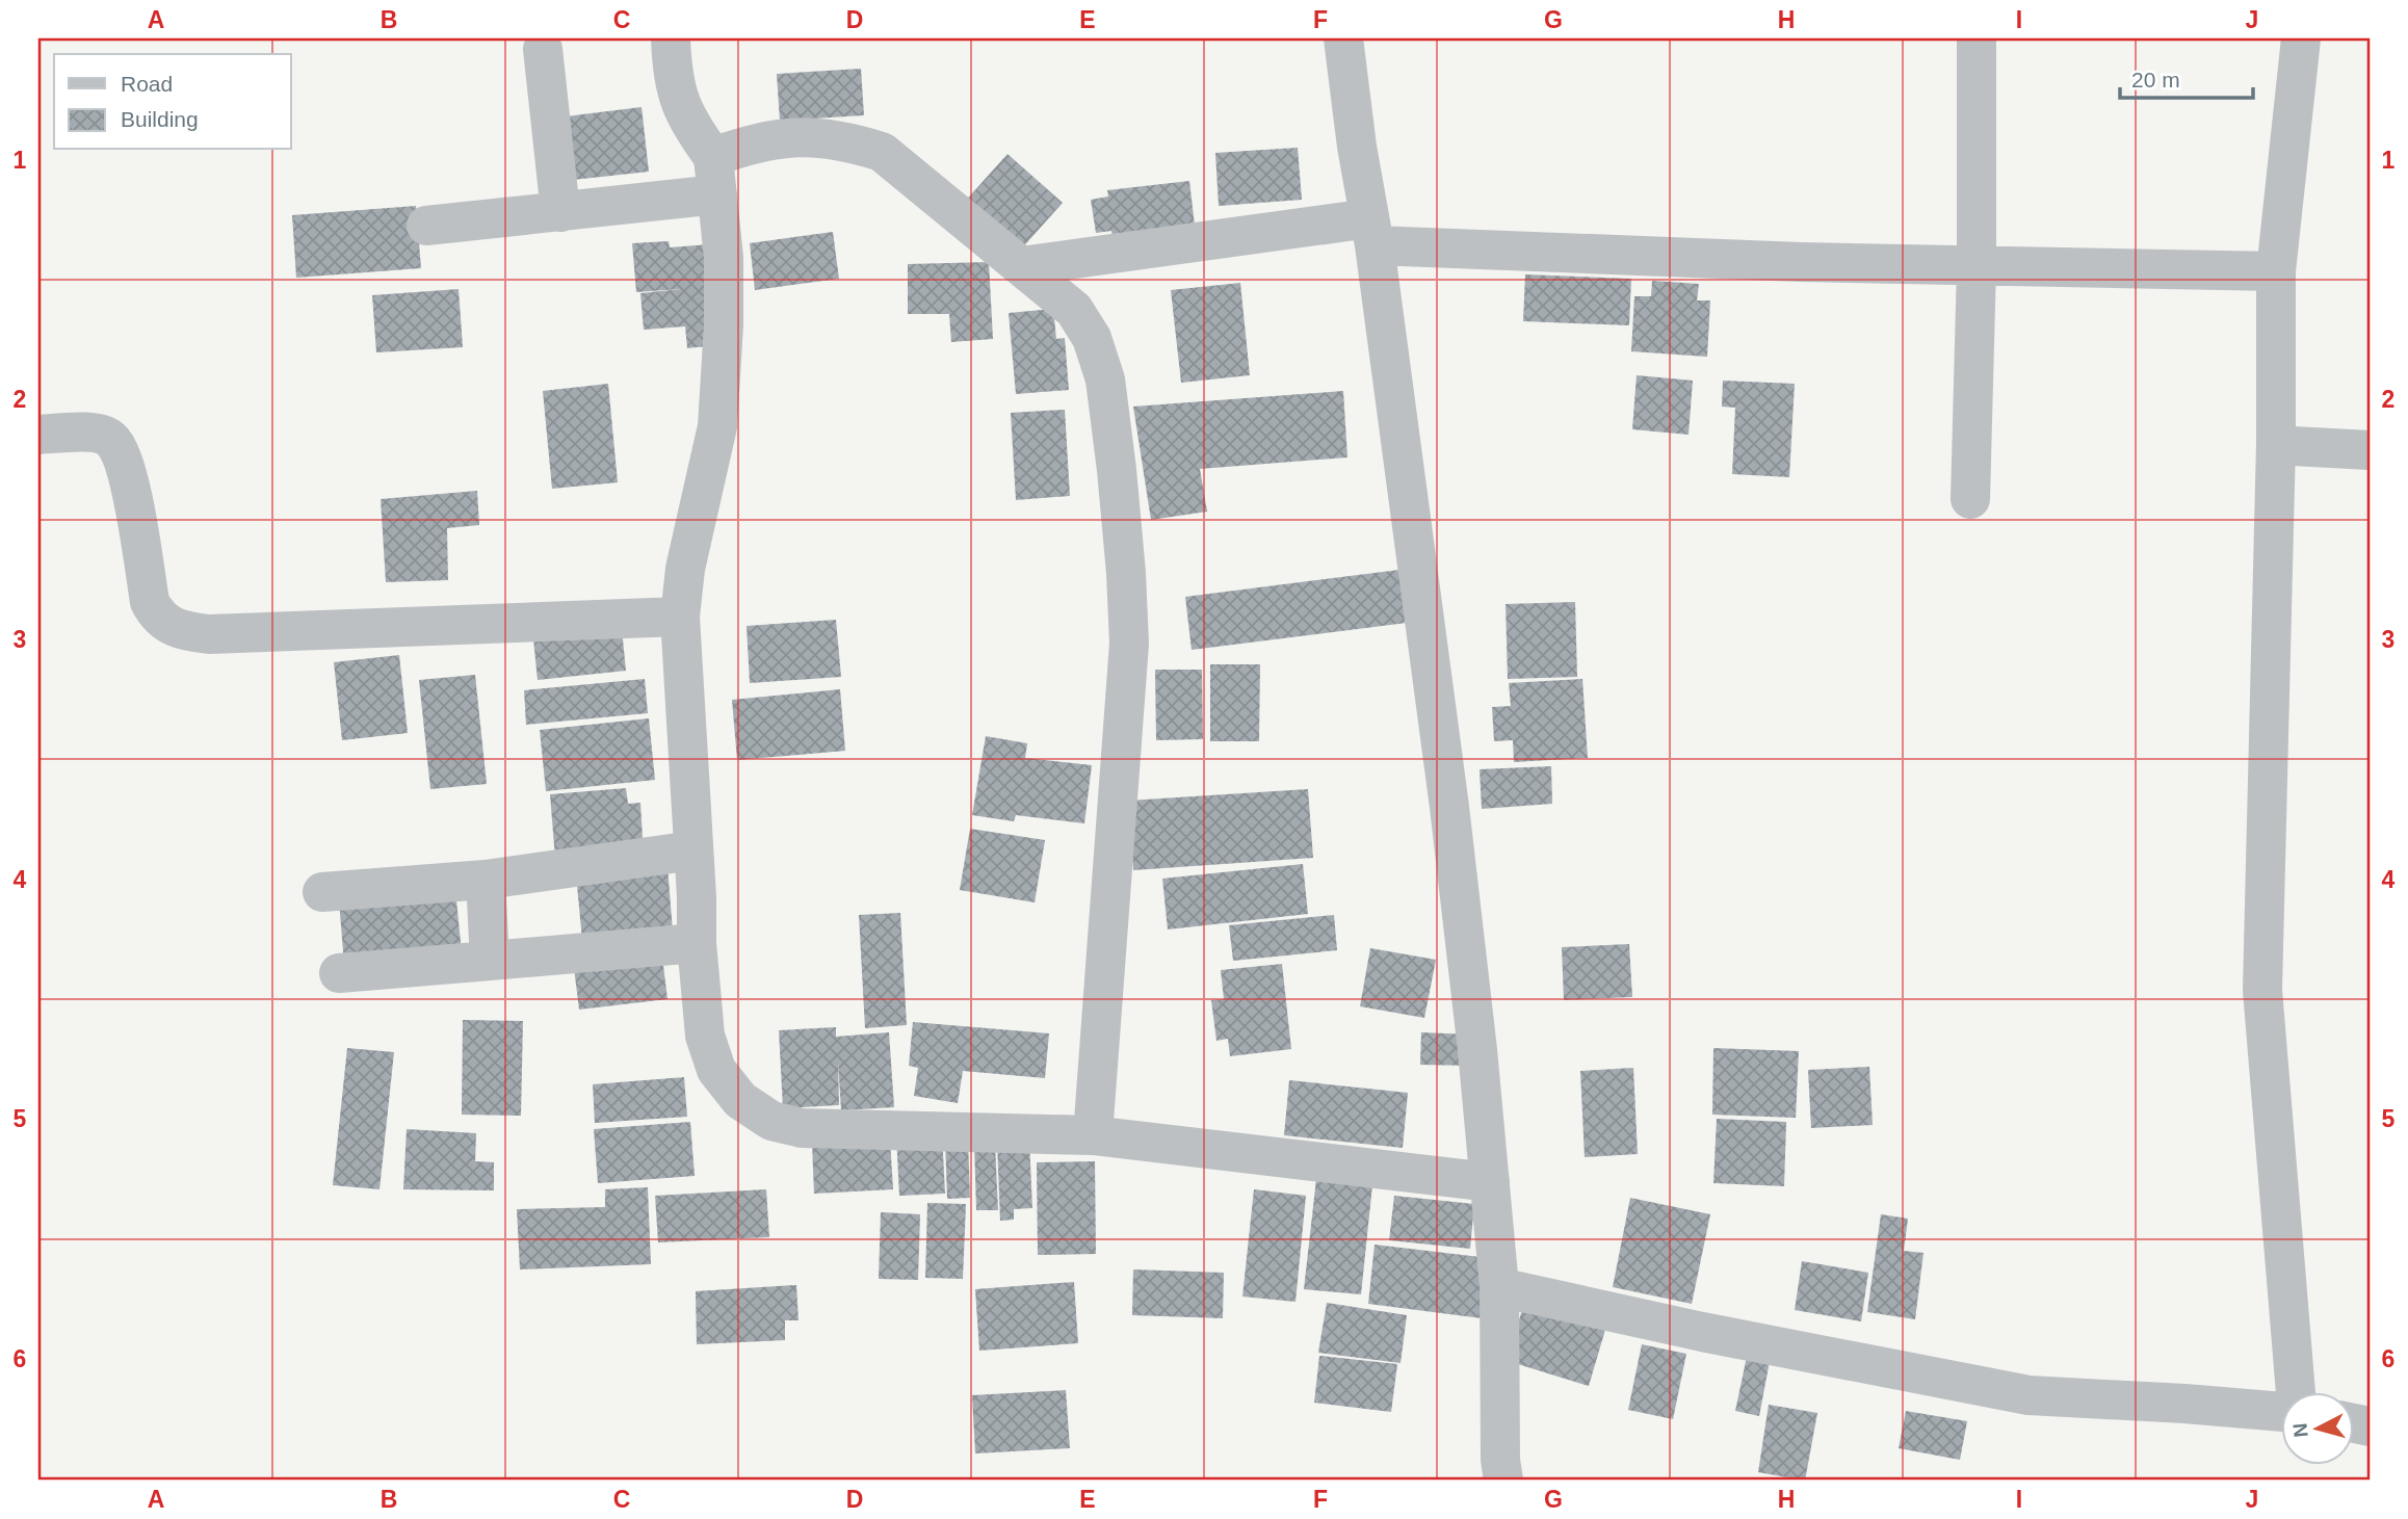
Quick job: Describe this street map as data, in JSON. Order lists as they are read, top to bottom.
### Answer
{
  "legend": ["Road", "Building"],
  "scale_bar": "20 m",
  "north": "left",
  "grid": {
    "columns": [
      "A",
      "B",
      "C",
      "D",
      "E",
      "F",
      "G",
      "H",
      "I",
      "J"
    ],
    "rows": [
      "1",
      "2",
      "3",
      "4",
      "5",
      "6"
    ]
  }
}
